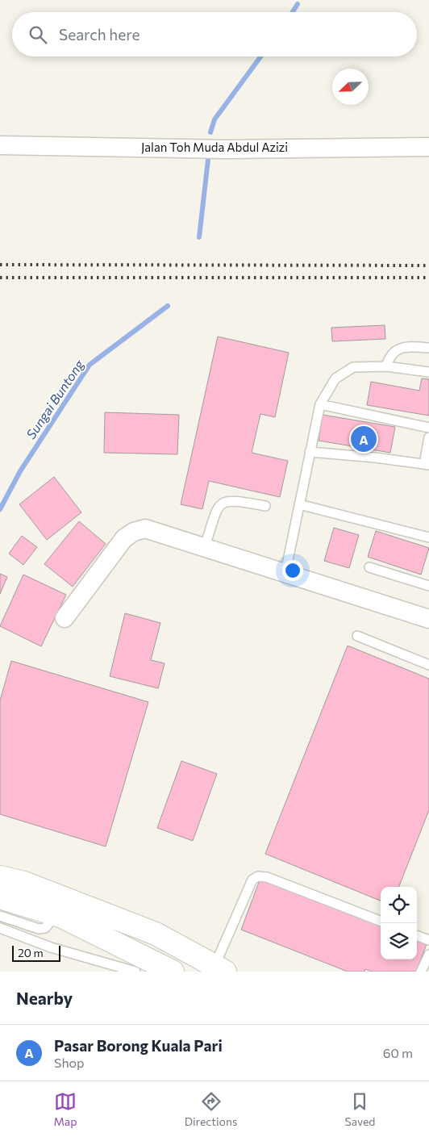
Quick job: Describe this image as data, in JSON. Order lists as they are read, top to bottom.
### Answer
{
  "streets": {
    "street": ["Jalan Toh Muda Abdul Azizi"]
  },
  "water": ["Sungai Buntong"],
  "scale_bar": "20 m",
  "north": "bottom left",
  "page": {
    "search": "Search here",
    "pins": "A",
    "scale": "20 m",
    "heading": "Nearby",
    "list": [
      {
        "mark": "A",
        "name": "Pasar Borong Kuala Pari",
        "note": "Shop",
        "value": "60 m"
      }
    ],
    "nav": ["Map", "Directions", "Saved"]
  }
}
